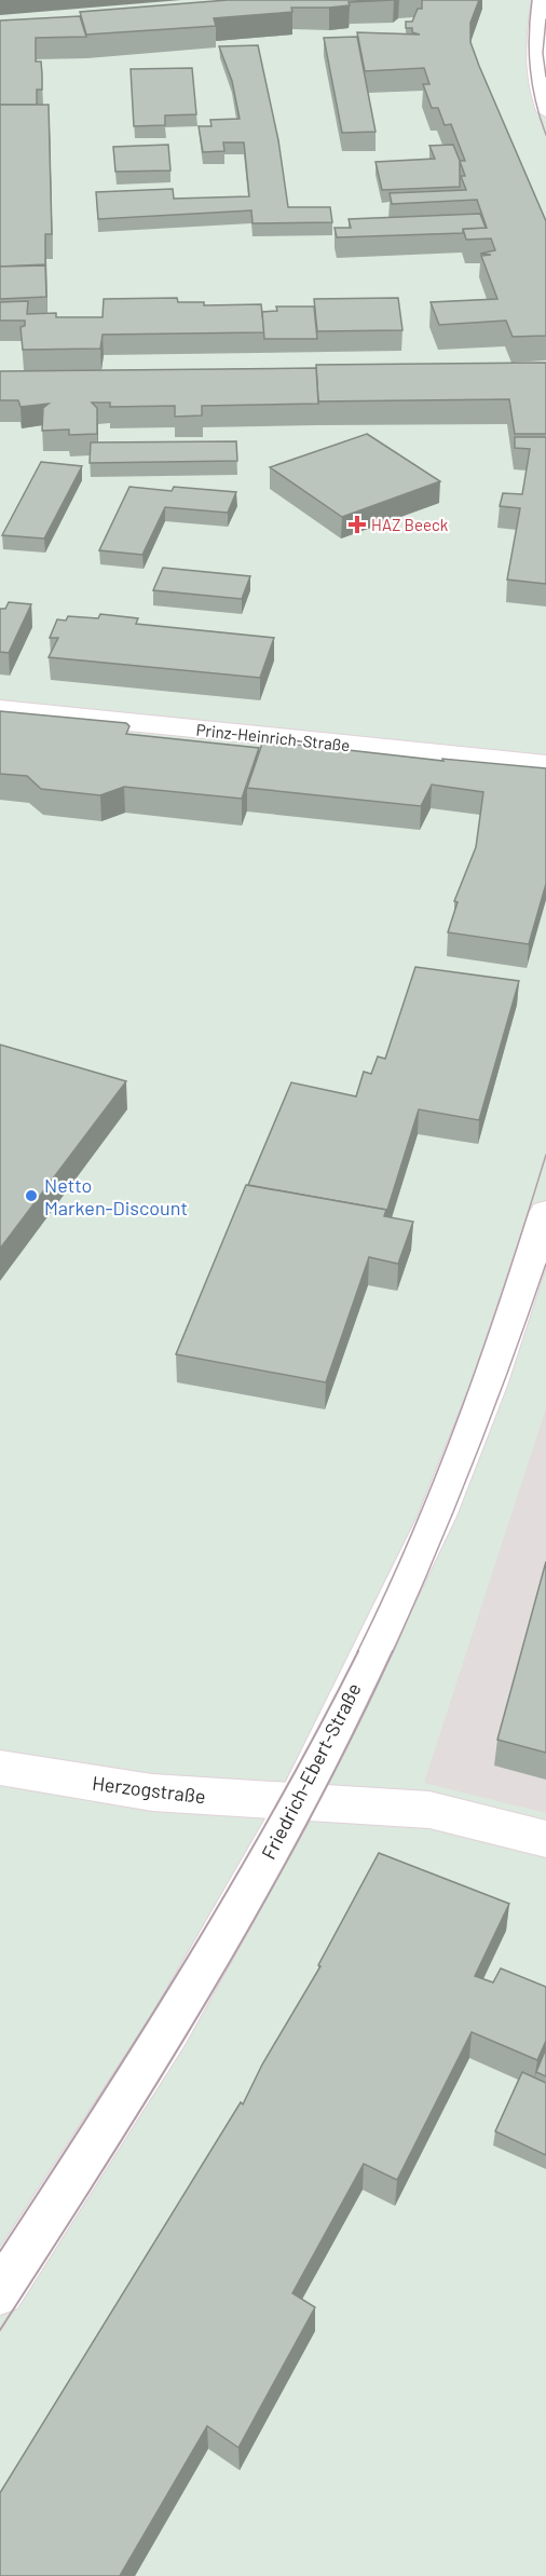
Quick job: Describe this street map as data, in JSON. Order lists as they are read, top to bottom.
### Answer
{
  "streets": {
    "main road": ["Prinz-Heinrich-Straße", "Friedrich-Ebert-Straße", "Herzogstraße"]
  },
  "crossings": [
    ["Friedrich-Ebert-Straße", "Herzogstraße"]
  ],
  "places": {
    "health": ["HAZ Beeck"],
    "other": ["Netto Marken-Discount"]
  }
}
